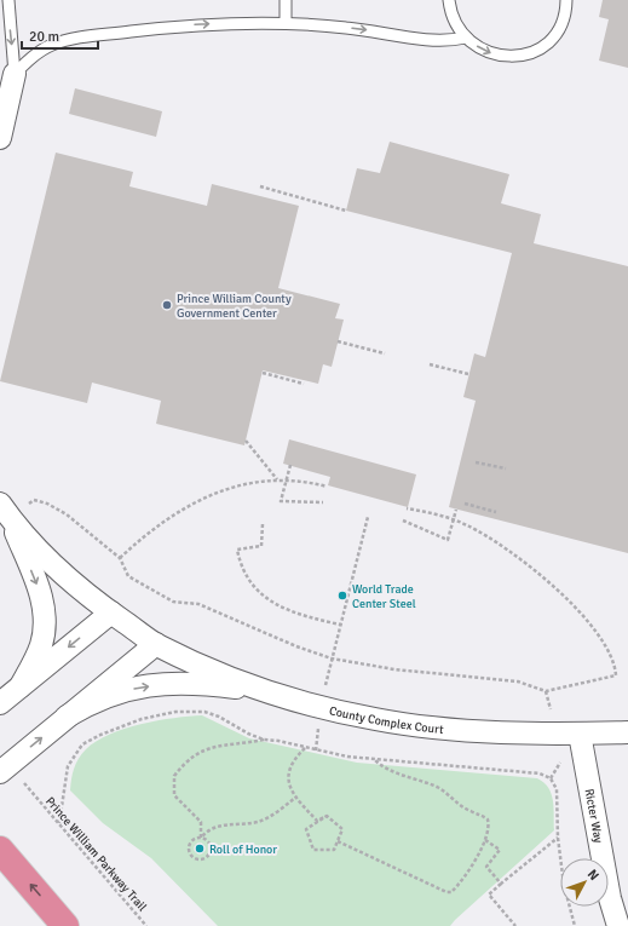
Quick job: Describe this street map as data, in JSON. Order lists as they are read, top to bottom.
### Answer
{
  "streets": {
    "street": ["County Complex Court", "Ricter Way"],
    "path": ["Prince William Parkway Trail"]
  },
  "crossings": [
    ["County Complex Court", "Ricter Way"]
  ],
  "places": ["Prince William County Government Center", "World Trade Center Steel", "Roll of Honor"],
  "scale_bar": "20 m",
  "north": "top right"
}
